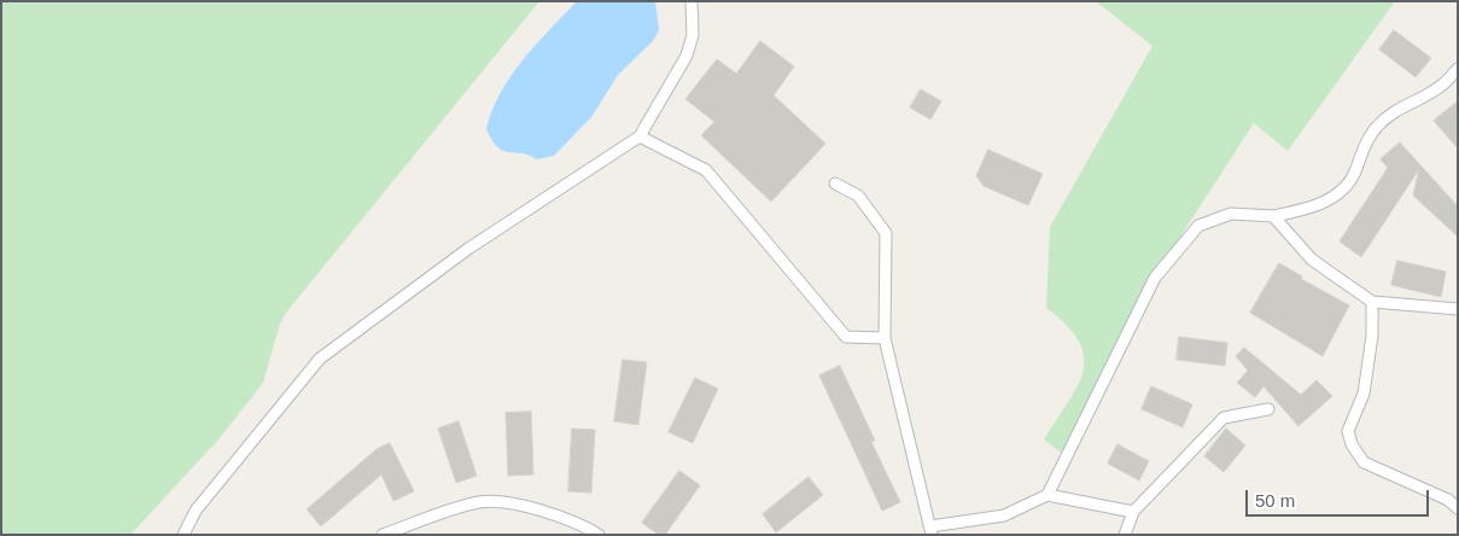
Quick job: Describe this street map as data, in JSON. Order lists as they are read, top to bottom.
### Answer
{
  "scale_bar": "50 m"
}
